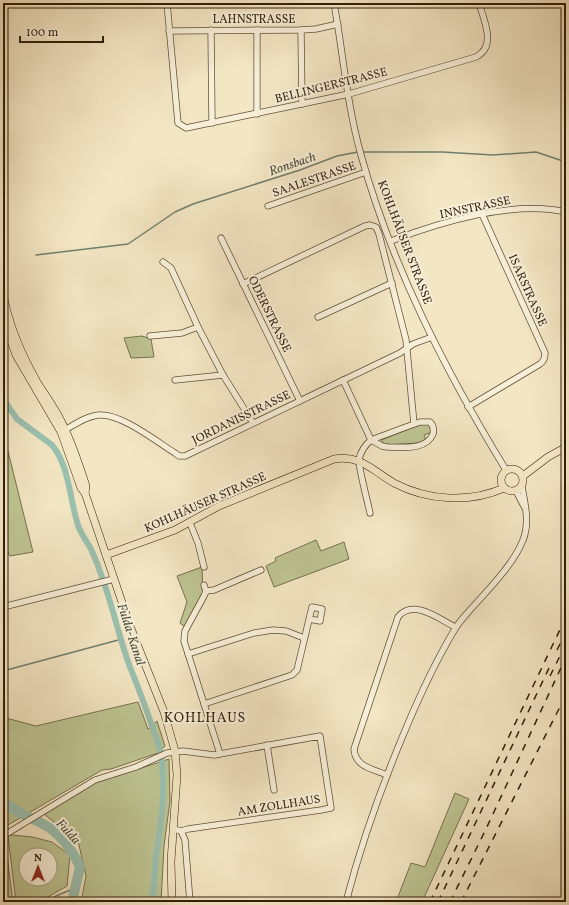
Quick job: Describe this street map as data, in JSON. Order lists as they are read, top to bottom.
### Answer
{
  "streets": {
    "main road": ["KOHLHÄUSER STRASSE"],
    "street": [
      "LAHNSTRASSE",
      "BELLINGERSTRASSE",
      "SAALESTRASSE",
      "INNSTRASSE",
      "ISARSTRASSE",
      "ODERSTRASSE",
      "JORDANISSTRASSE",
      "AM ZOLLHAUS"
    ]
  },
  "crossings": [
    ["LAHNSTRASSE", "BELLINGERSTRASSE"],
    ["LAHNSTRASSE", "KOHLHÄUSER STRASSE"],
    ["BELLINGERSTRASSE", "KOHLHÄUSER STRASSE"],
    ["SAALESTRASSE", "KOHLHÄUSER STRASSE"],
    ["INNSTRASSE", "KOHLHÄUSER STRASSE"],
    ["INNSTRASSE", "ISARSTRASSE"],
    ["KOHLHÄUSER STRASSE", "ISARSTRASSE"],
    ["KOHLHÄUSER STRASSE", "JORDANISSTRASSE"],
    ["ODERSTRASSE", "JORDANISSTRASSE"]
  ],
  "districts": ["KOHLHAUS"],
  "water": ["Ronsbach", "Fulda-Kanal", "Fulda"],
  "scale_bar": "100 m",
  "north": "top"
}
